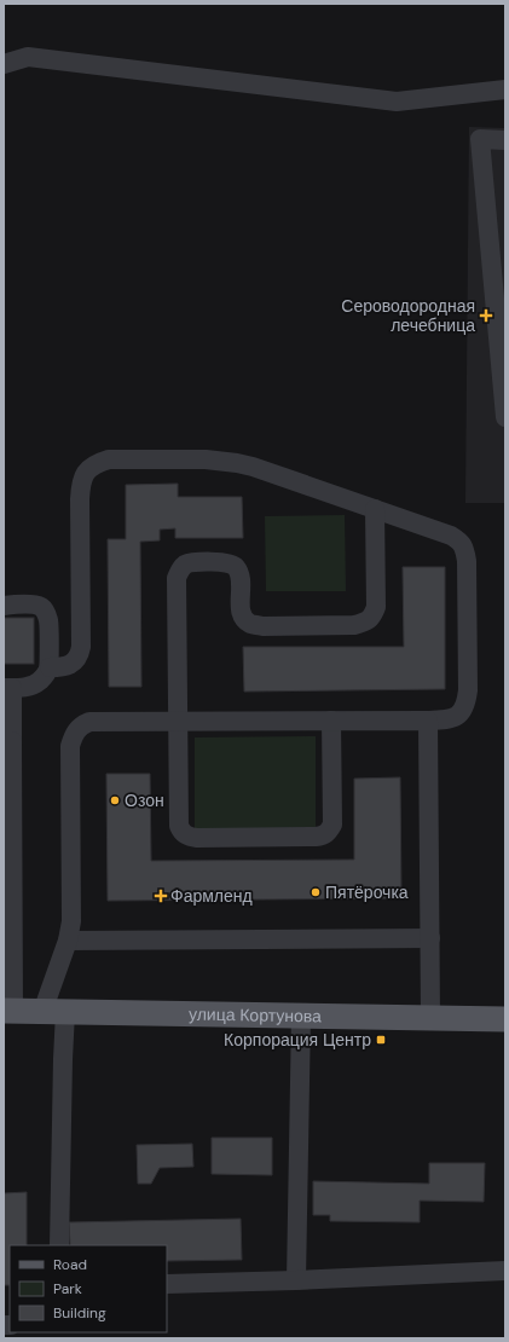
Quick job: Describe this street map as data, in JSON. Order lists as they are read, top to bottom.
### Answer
{
  "streets": {
    "main road": ["улица Кортунова"]
  },
  "places": {
    "health": ["Сероводородная лечебница", "Фармленд"],
    "other": ["Озон", "Пятёрочка"],
    "transit": ["Корпорация Центр"]
  },
  "legend": ["Road", "Park", "Building"]
}
